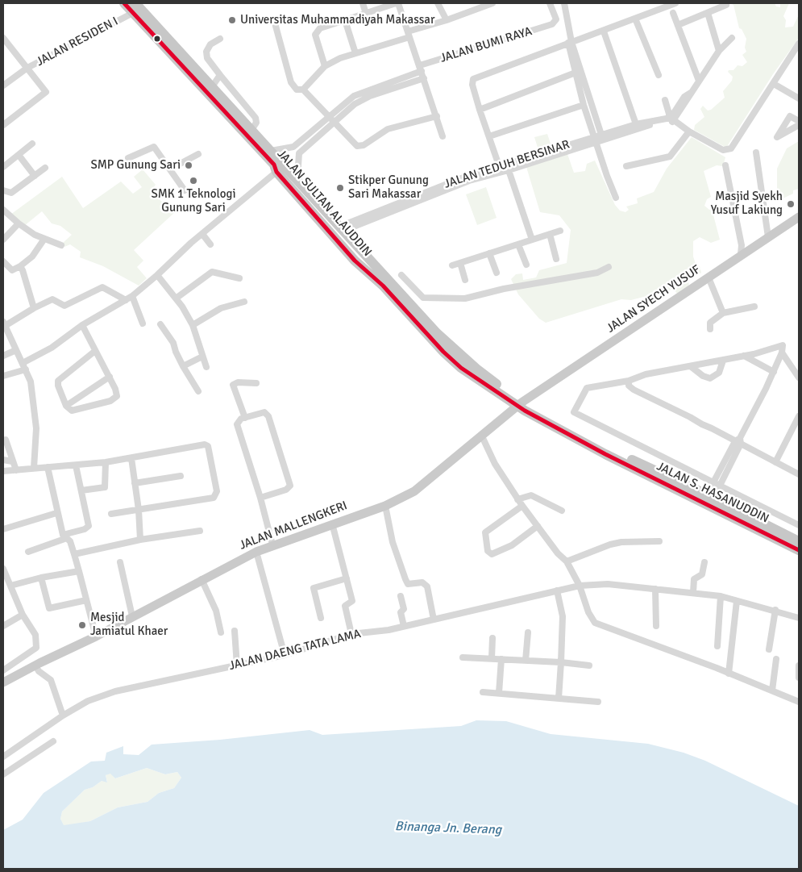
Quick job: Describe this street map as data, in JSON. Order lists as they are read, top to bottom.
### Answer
{
  "streets": {
    "highway": ["JALAN SULTAN ALAUDDIN", "JALAN S. HASANUDDIN"],
    "main road": ["JALAN SYECH YUSUF", "JALAN MALLENGKERI"],
    "street": [
      "JALAN RESIDEN I",
      "JALAN BUMI RAYA",
      "JALAN TEDUH BERSINAR",
      "JALAN DAENG TATA LAMA"
    ]
  },
  "crossings": [
    ["JALAN RESIDEN I", "JALAN SULTAN ALAUDDIN"],
    ["JALAN BUMI RAYA", "JALAN SULTAN ALAUDDIN"],
    ["JALAN TEDUH BERSINAR", "JALAN SULTAN ALAUDDIN"],
    ["JALAN SULTAN ALAUDDIN", "JALAN SYECH YUSUF"],
    ["JALAN SULTAN ALAUDDIN", "JALAN S. HASANUDDIN"],
    ["JALAN SULTAN ALAUDDIN", "JALAN MALLENGKERI"],
    ["JALAN SYECH YUSUF", "JALAN MALLENGKERI"]
  ],
  "water": ["Binanga Jn. Berang"],
  "places": [
    "Universitas Muhammadiyah Makassar",
    "SMP Gunung Sari",
    "SMK 1 Teknologi Gunung Sari",
    "Stikper Gunung Sari Makassar",
    "Masjid Syekh Yusuf Lakiung",
    "Mesjid Jamiatul Khaer"
  ]
}
